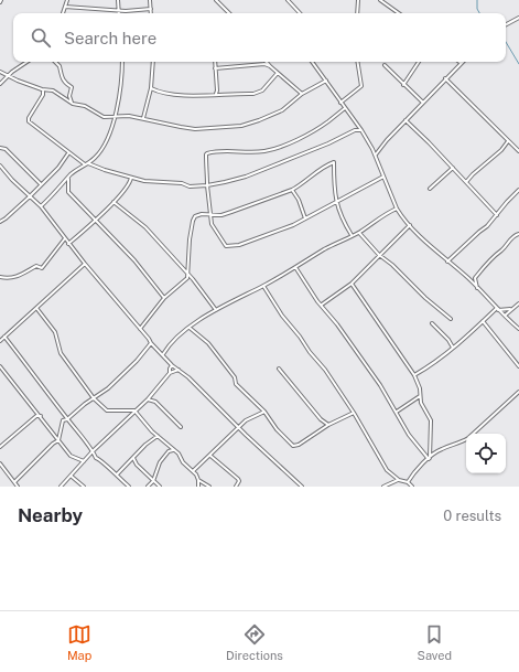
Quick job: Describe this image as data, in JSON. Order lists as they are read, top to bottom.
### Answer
{
  "page": {
    "search": "Search here",
    "heading": ["Nearby", "0 results"],
    "nav": ["Map", "Directions", "Saved"]
  }
}
